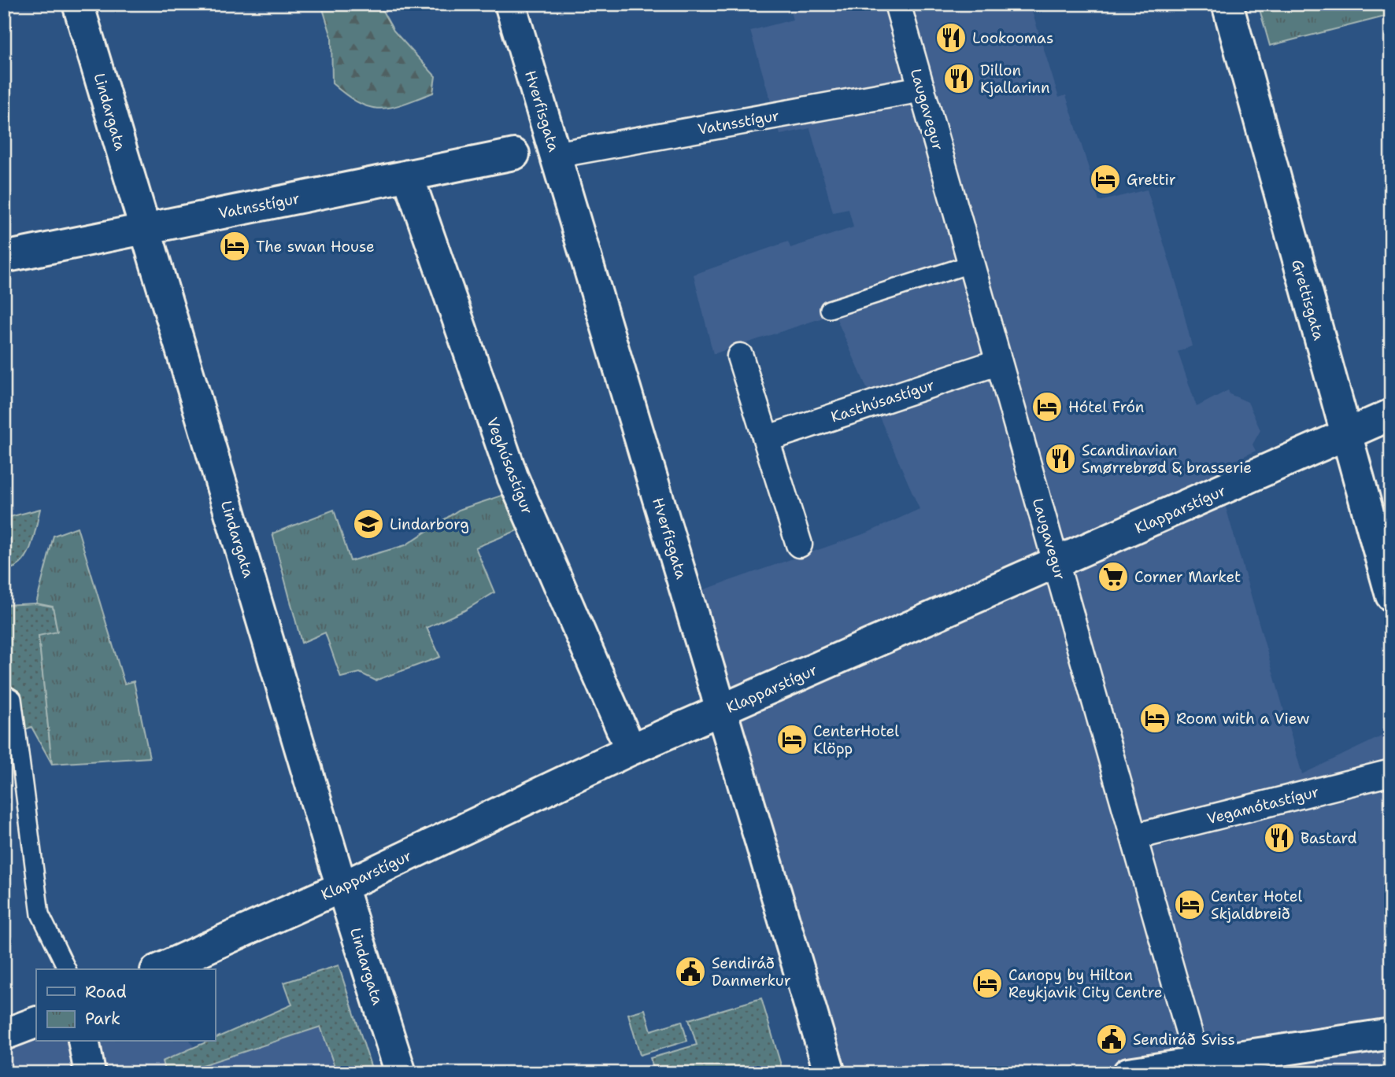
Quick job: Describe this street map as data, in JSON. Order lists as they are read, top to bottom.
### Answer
{
  "streets": {
    "street": [
      "Laugavegur",
      "Hverfisgata",
      "Lindargata",
      "Vatnsstígur",
      "Grettisgata",
      "Kasthúsastígur",
      "Veghúsastígur",
      "Klapparstígur",
      "Vegamótastígur"
    ]
  },
  "crossings": [
    ["Laugavegur", "Vatnsstígur"],
    ["Laugavegur", "Kasthúsastígur"],
    ["Laugavegur", "Klapparstígur"],
    ["Laugavegur", "Vegamótastígur"],
    ["Hverfisgata", "Vatnsstígur"],
    ["Hverfisgata", "Klapparstígur"],
    ["Lindargata", "Vatnsstígur"],
    ["Lindargata", "Klapparstígur"],
    ["Vatnsstígur", "Veghúsastígur"],
    ["Grettisgata", "Klapparstígur"],
    ["Veghúsastígur", "Klapparstígur"]
  ],
  "places": {
    "restaurant": [
      "Lookoomas",
      "Dillon Kjallarinn",
      "Scandinavian Smørrebrød & brasserie",
      "Bastard"
    ],
    "hotel": [
      "Grettir",
      "The swan House",
      "Hótel Frón",
      "Room with a View",
      "CenterHotel Klöpp",
      "Center Hotel Skjaldbreið",
      "Canopy by Hilton Reykjavik City Centre"
    ],
    "school or university": ["Lindarborg"],
    "supermarket": ["Corner Market"],
    "public building": ["Sendiráð Danmerkur", "Sendiráð Sviss"]
  },
  "legend": ["Road", "Park"]
}
